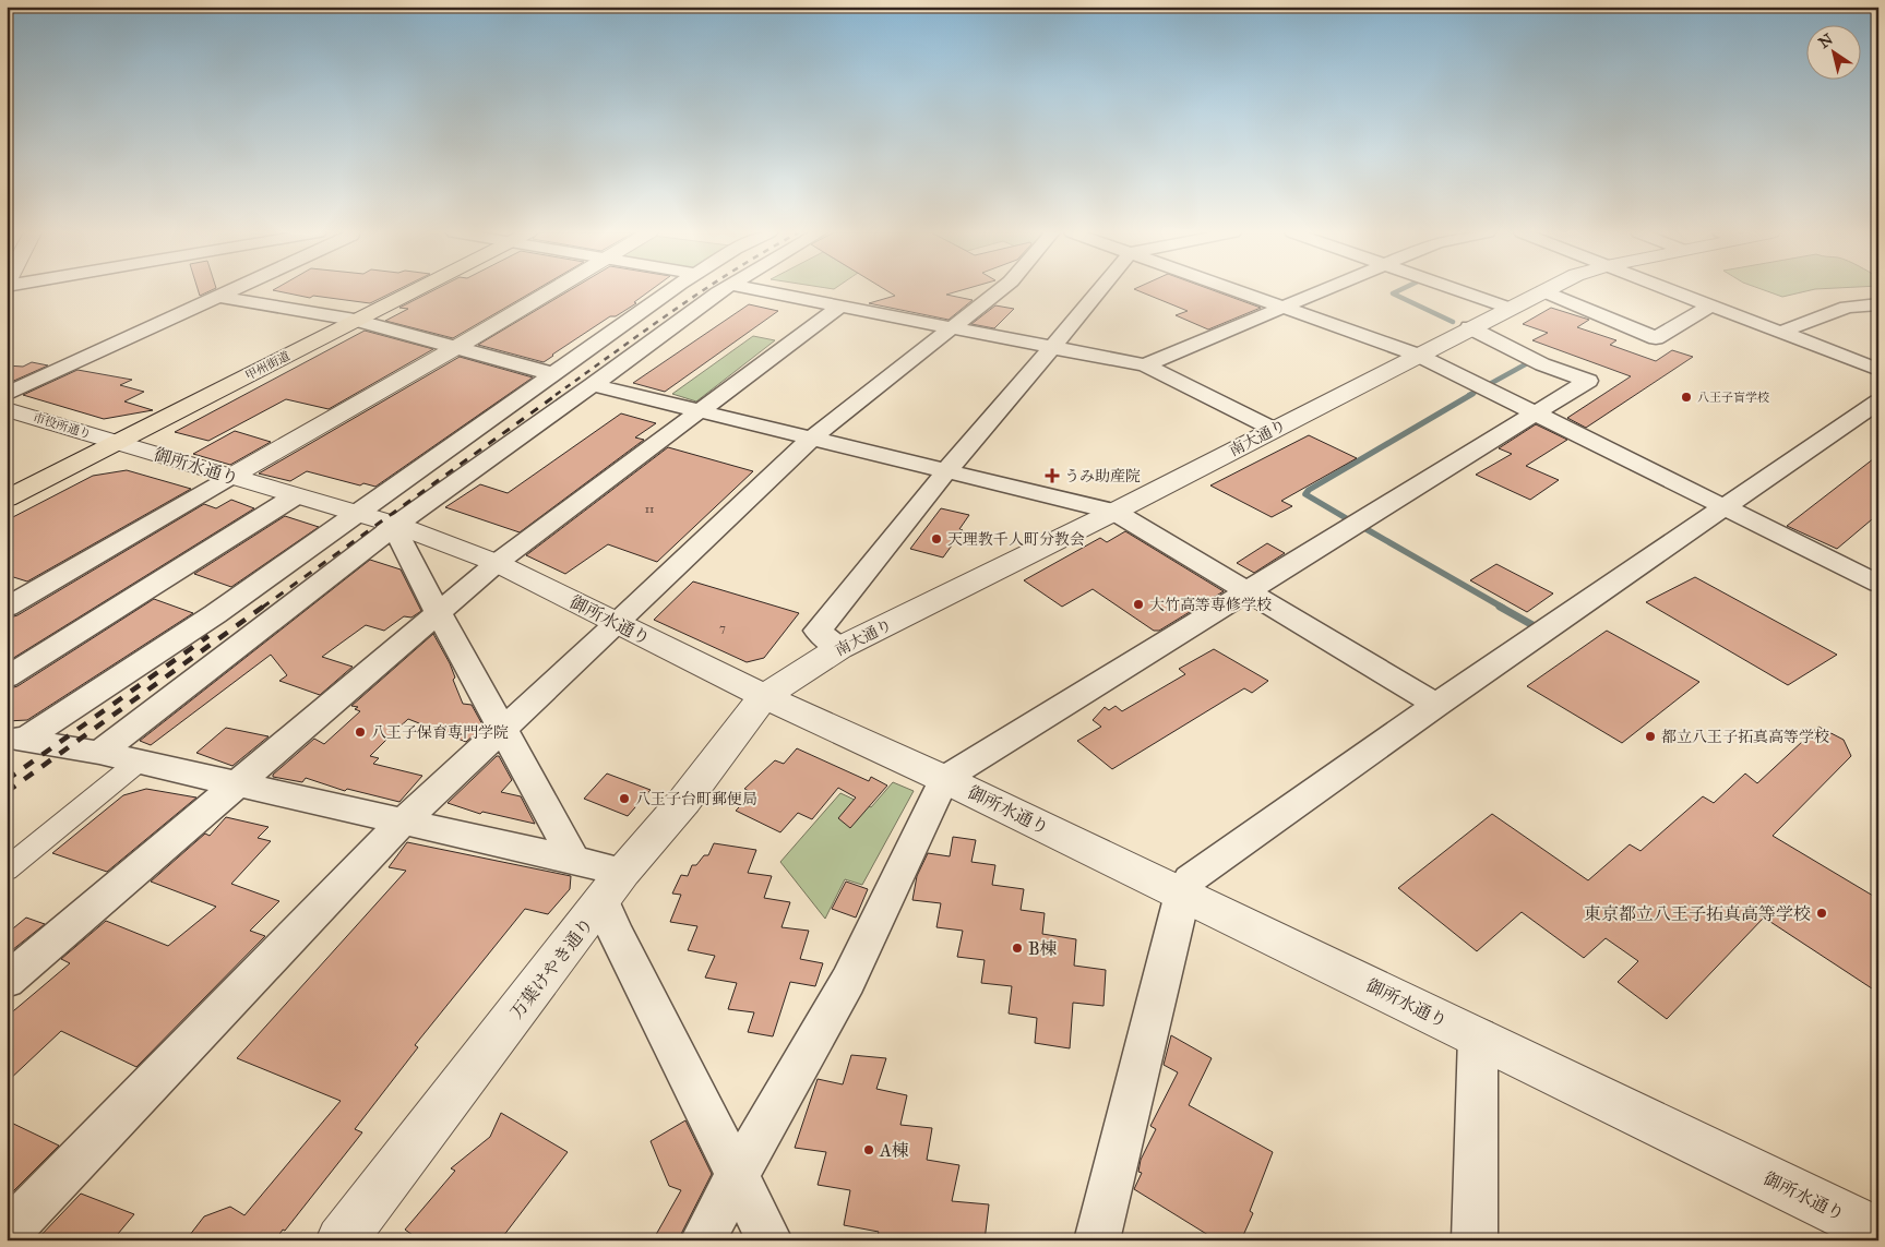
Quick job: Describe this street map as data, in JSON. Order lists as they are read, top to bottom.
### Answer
{
  "streets": {
    "highway": ["甲州街道"],
    "street": [
      "市役所通り",
      "南大通り",
      "御所水通り",
      "万葉けやき通り"
    ]
  },
  "crossings": [
    ["甲州街道", "市役所通り"],
    ["甲州街道", "御所水通り"],
    ["市役所通り", "御所水通り"],
    ["南大通り", "御所水通り"],
    ["南大通り", "万葉けやき通り"],
    ["御所水通り", "万葉けやき通り"]
  ],
  "places": {
    "other": [
      "八王子盲学校",
      "天理教千人町分教会",
      "大竹高等専修学校",
      "八王子保育専門学院",
      "都立八王子拓真高等学校",
      "八王子台町郵便局",
      "東京都立八王子拓真高等学校",
      "B棟",
      "A棟"
    ],
    "health": ["うみ助産院"]
  },
  "house_numbers": ["11", "7"],
  "north": "top left"
}
